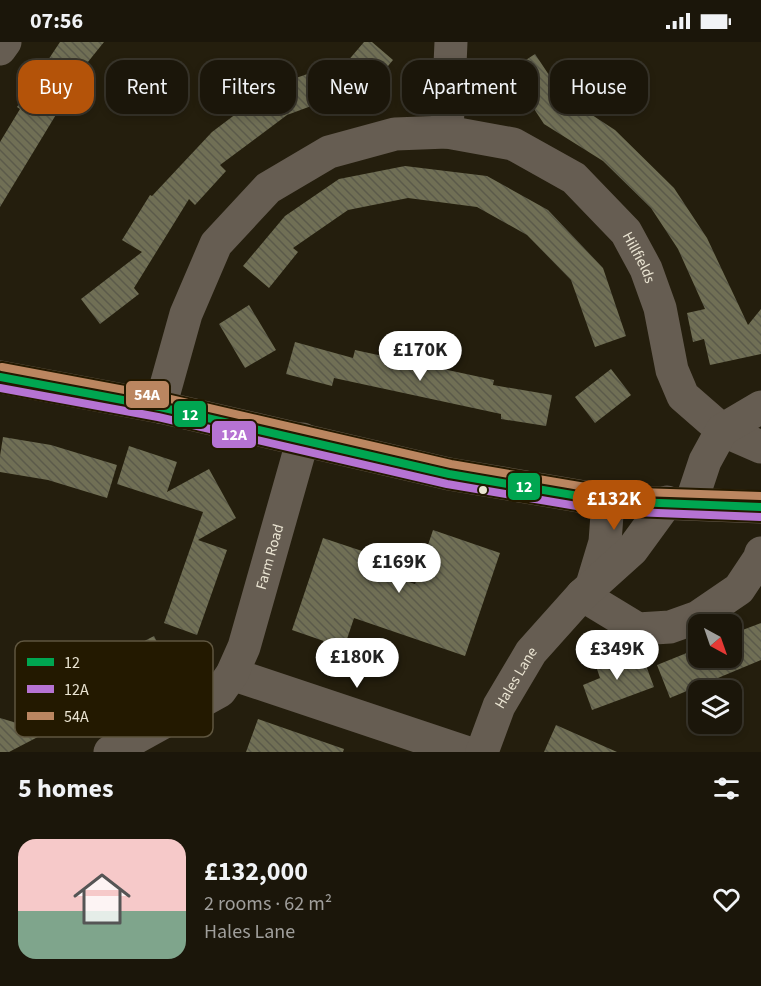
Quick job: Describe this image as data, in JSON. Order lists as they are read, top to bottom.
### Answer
{
  "streets": {
    "street": ["Hillfields", "Farm Road", "Hales Lane"]
  },
  "crossings": [
    ["Hillfields", "Hales Lane"]
  ],
  "lines": ["transit line 54A", "transit line 12", "transit line 12A"],
  "legend": ["12", "12A", "54A"],
  "north": "bottom right",
  "page": {
    "status": "07:56",
    "chip": [
      "Buy",
      "Rent",
      "Filters",
      "New",
      "Apartment",
      "House"
    ],
    "price": [
      "£170K",
      "£132K",
      "£169K",
      "£349K",
      "£180K"
    ],
    "heading": "5 homes",
    "list": [
      {
        "name": "£132,000",
        "note": "2 rooms · 62 m² · Hales Lane"
      }
    ]
  }
}
